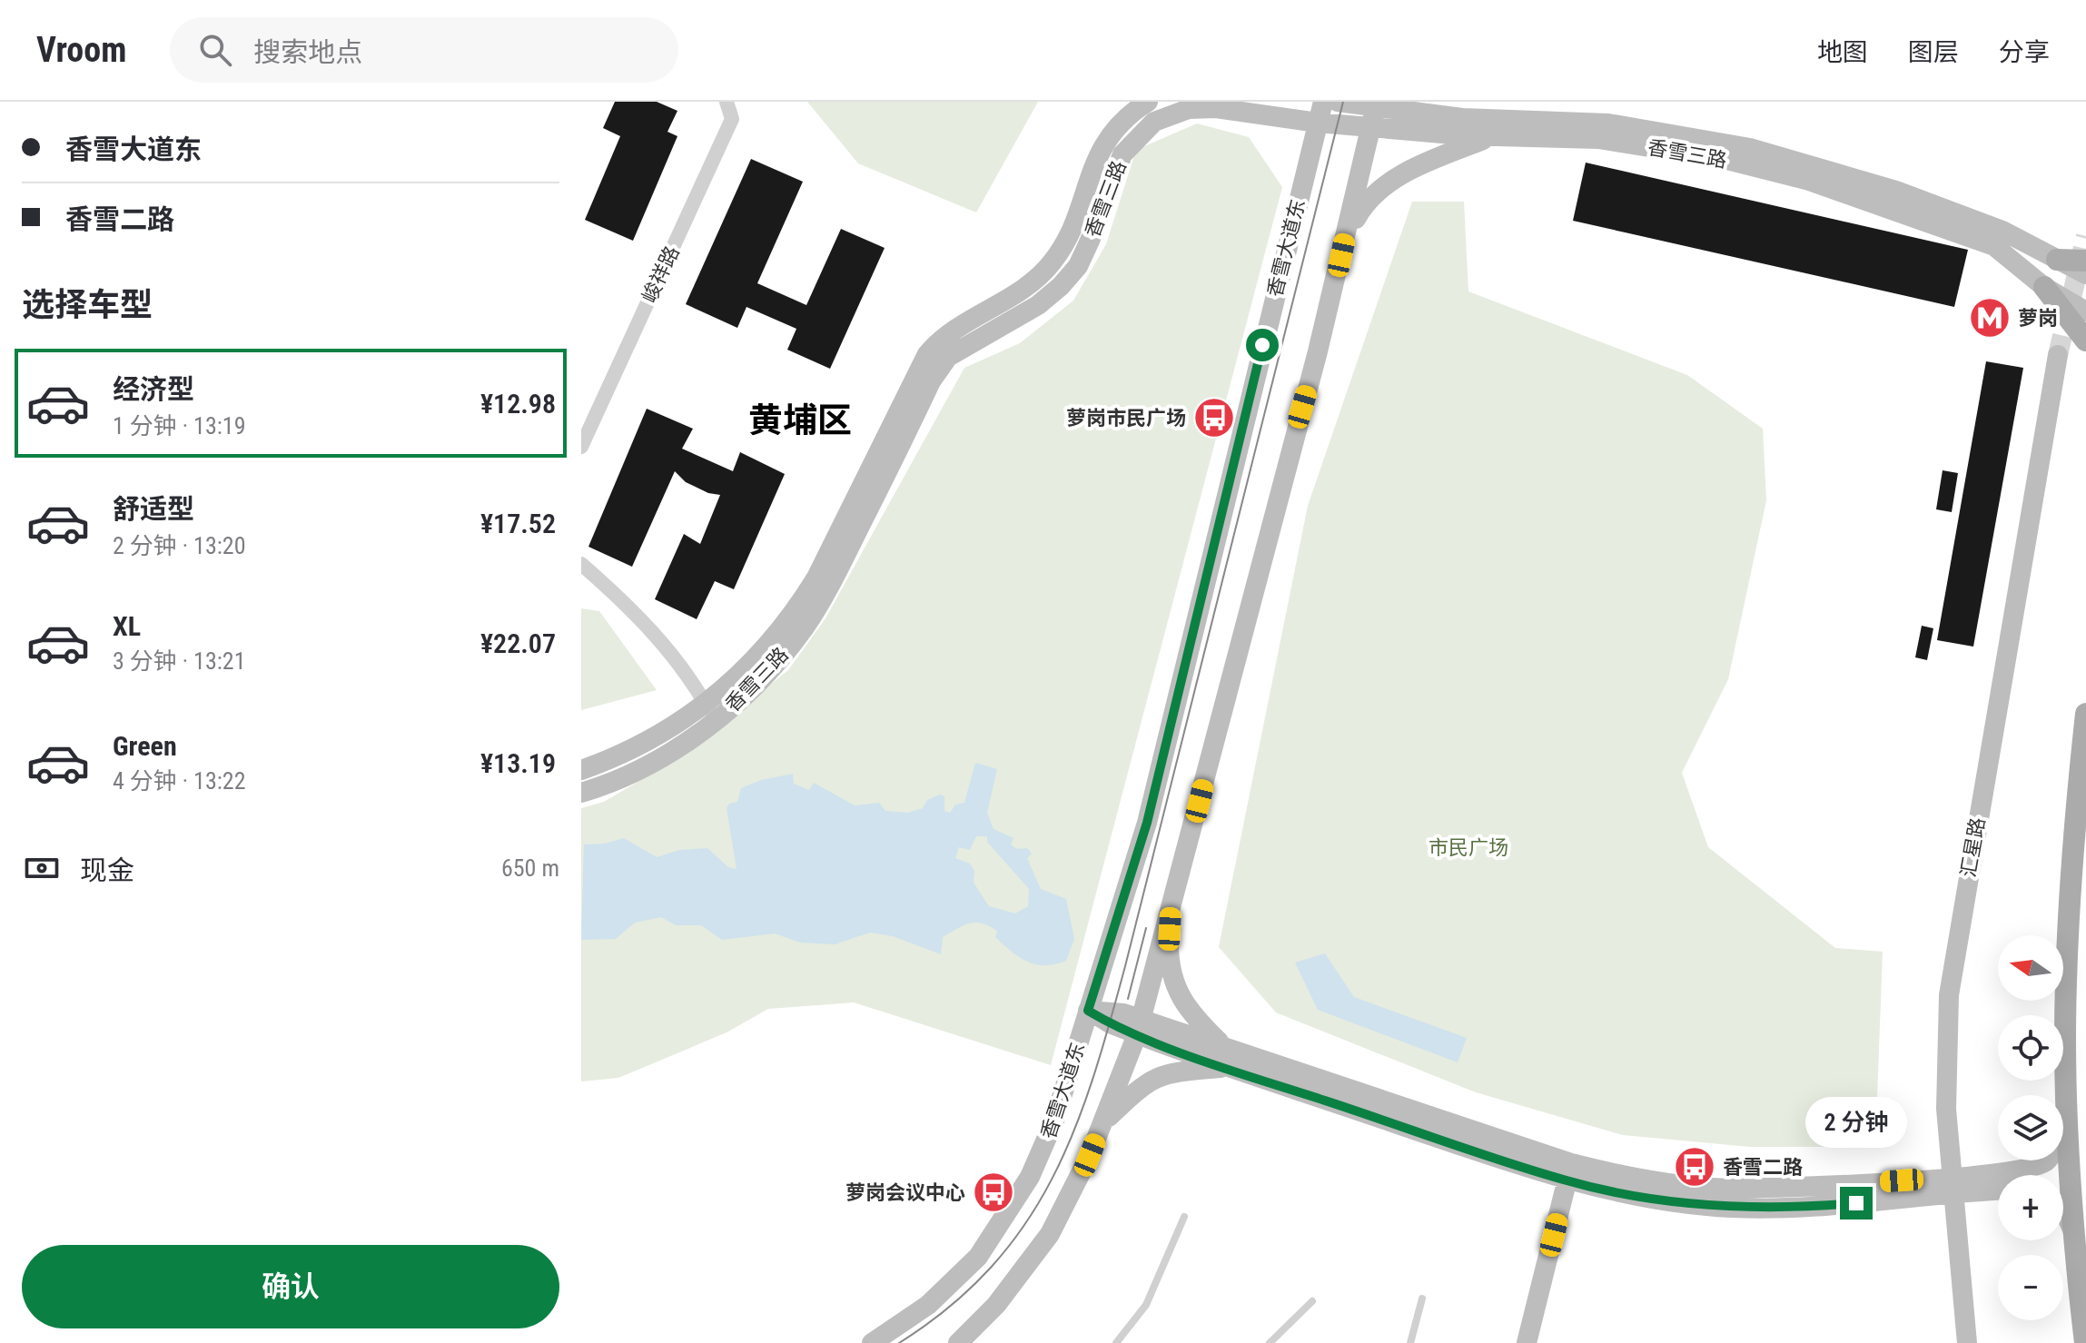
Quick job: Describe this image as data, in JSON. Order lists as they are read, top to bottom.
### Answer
{
  "streets": {
    "street": [
      "香雪三路",
      "香雪大道东",
      "峻祥路",
      "汇星路"
    ]
  },
  "crossings": [
    ["香雪三路", "香雪大道东"]
  ],
  "districts": ["黄埔区"],
  "parks": ["市民广场"],
  "places": {
    "metro station": ["萝岗"],
    "bus stop": ["萝岗市民广场", "香雪二路", "萝岗会议中心"]
  },
  "north": "left",
  "page": {
    "header": "Vroom",
    "search": "搜索地点",
    "nav": ["地图", "图层", "分享"],
    "banner": ["香雪大道东", "香雪二路"],
    "heading": "选择车型",
    "list": [
      {
        "name": "经济型",
        "note": "1 分钟 · 13:19",
        "value": "¥12.98"
      },
      {
        "name": "舒适型",
        "note": "2 分钟 · 13:20",
        "value": "¥17.52"
      },
      {
        "name": "XL",
        "note": "3 分钟 · 13:21",
        "value": "¥22.07"
      },
      {
        "name": "Green",
        "note": "4 分钟 · 13:22",
        "value": "¥13.19"
      }
    ],
    "pay": ["现金", "650 m"],
    "map_buttons": ["+", "−"],
    "bubble": "2 分钟",
    "buttons": "确认"
  }
}
